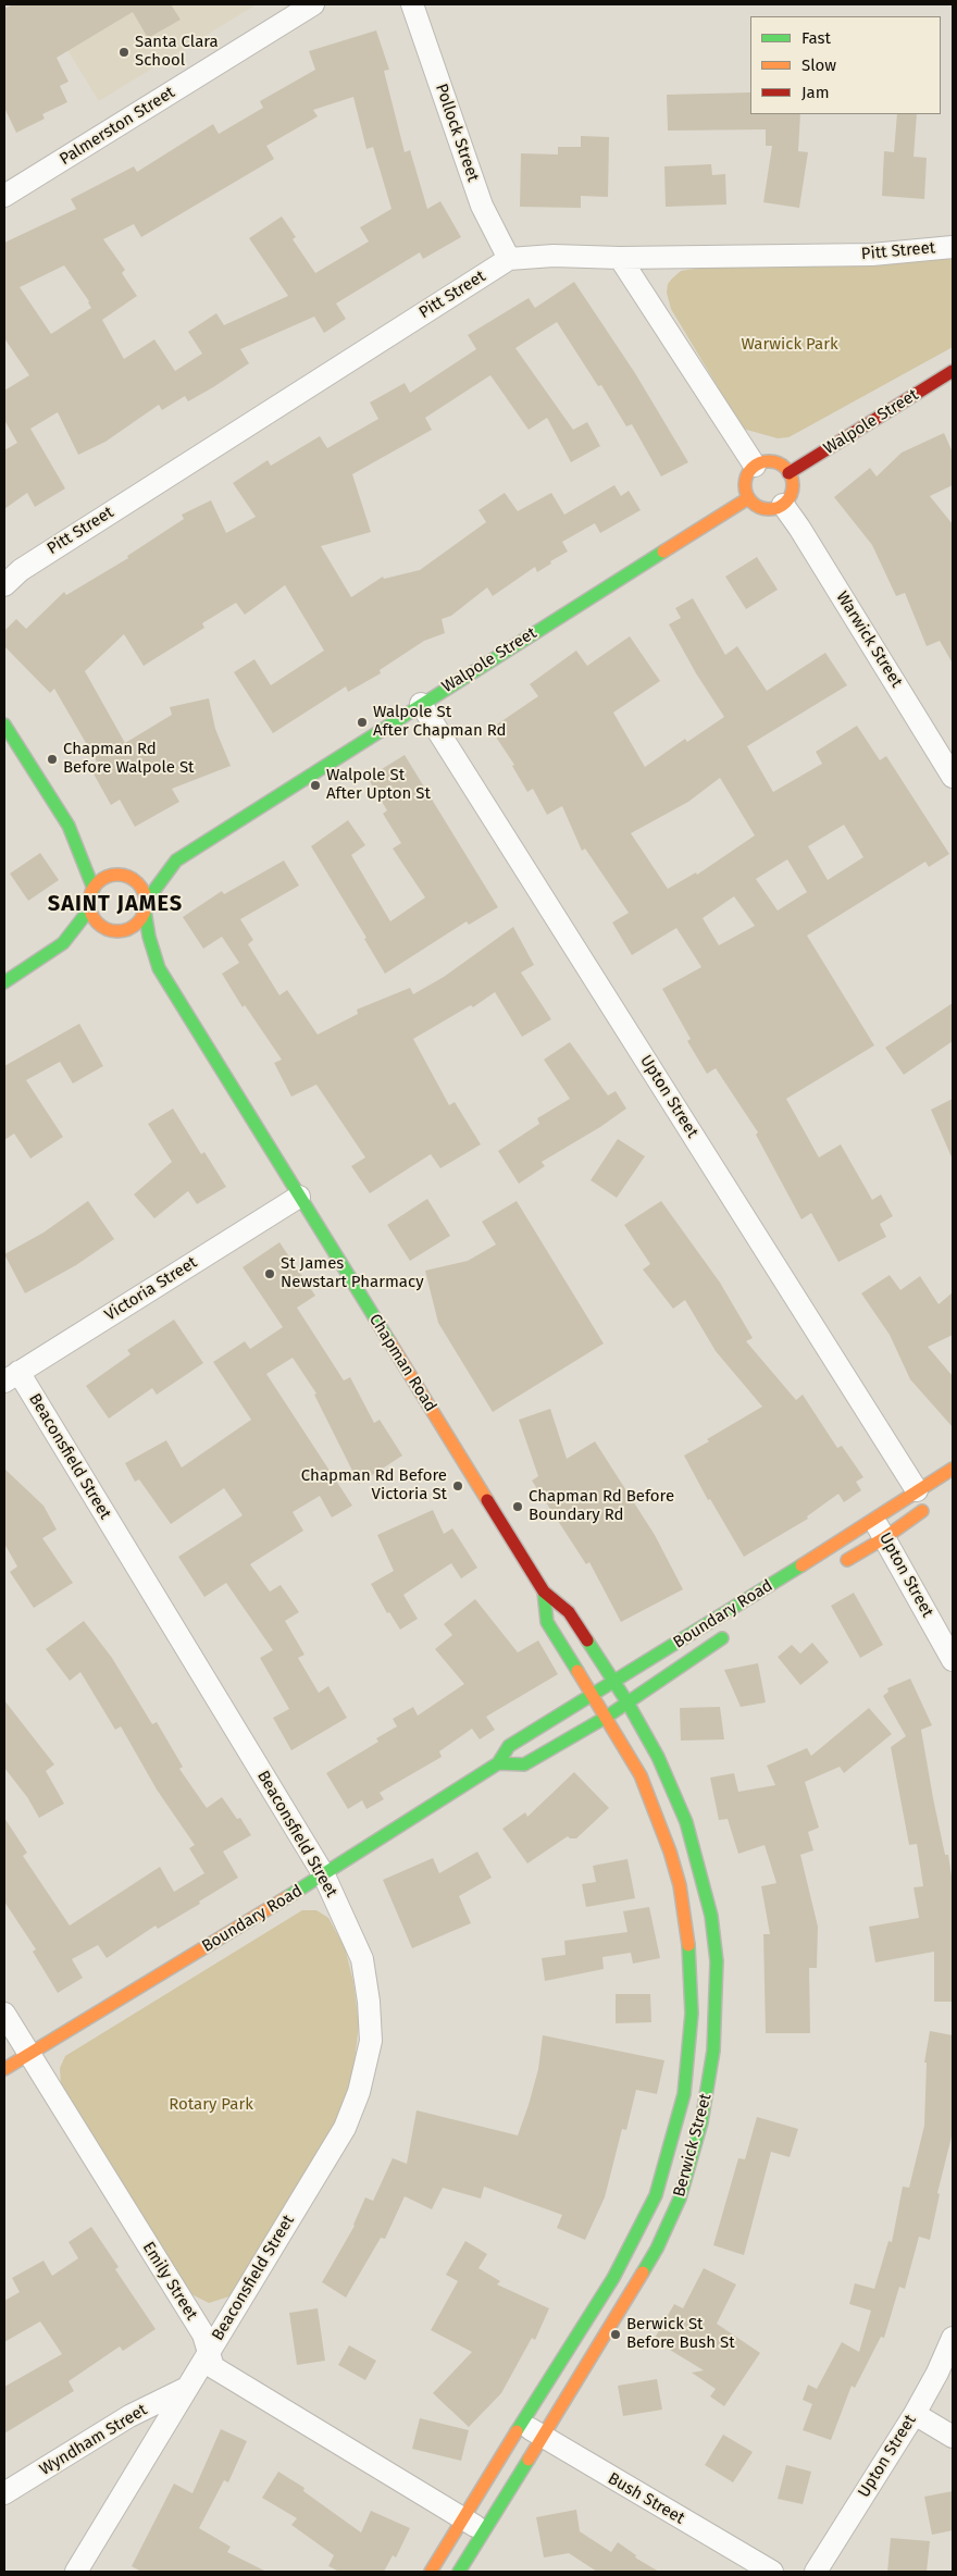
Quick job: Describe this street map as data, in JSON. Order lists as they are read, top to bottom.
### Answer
{
  "streets": {
    "main road": [
      "Walpole Street",
      "Chapman Road",
      "Boundary Road",
      "Berwick Street"
    ],
    "street": [
      "Palmerston Street",
      "Pollock Street",
      "Pitt Street",
      "Warwick Street",
      "Upton Street",
      "Victoria Street",
      "Beaconsfield Street",
      "Emily Street",
      "Wyndham Street",
      "Bush Street"
    ]
  },
  "crossings": [
    ["Pollock Street", "Pitt Street"],
    ["Walpole Street", "Warwick Street"],
    ["Walpole Street", "Upton Street"],
    ["Walpole Street", "Chapman Road"],
    ["Upton Street", "Boundary Road"],
    ["Victoria Street", "Chapman Road"],
    ["Victoria Street", "Beaconsfield Street"],
    ["Chapman Road", "Boundary Road"],
    ["Chapman Road", "Berwick Street"],
    ["Beaconsfield Street", "Boundary Road"],
    ["Beaconsfield Street", "Emily Street"],
    ["Beaconsfield Street", "Wyndham Street"],
    ["Boundary Road", "Berwick Street"],
    ["Boundary Road", "Emily Street"],
    ["Berwick Street", "Emily Street"],
    ["Berwick Street", "Bush Street"]
  ],
  "districts": ["SAINT JAMES"],
  "parks": ["Warwick Park", "Rotary Park"],
  "places": [
    "Santa Clara School",
    "Walpole St After Chapman Rd",
    "Chapman Rd Before Walpole St",
    "Walpole St After Upton St",
    "St James Newstart Pharmacy",
    "Chapman Rd Before Victoria St",
    "Chapman Rd Before Boundary Rd",
    "Berwick St Before Bush St"
  ],
  "legend": ["Fast", "Slow", "Jam"]
}
